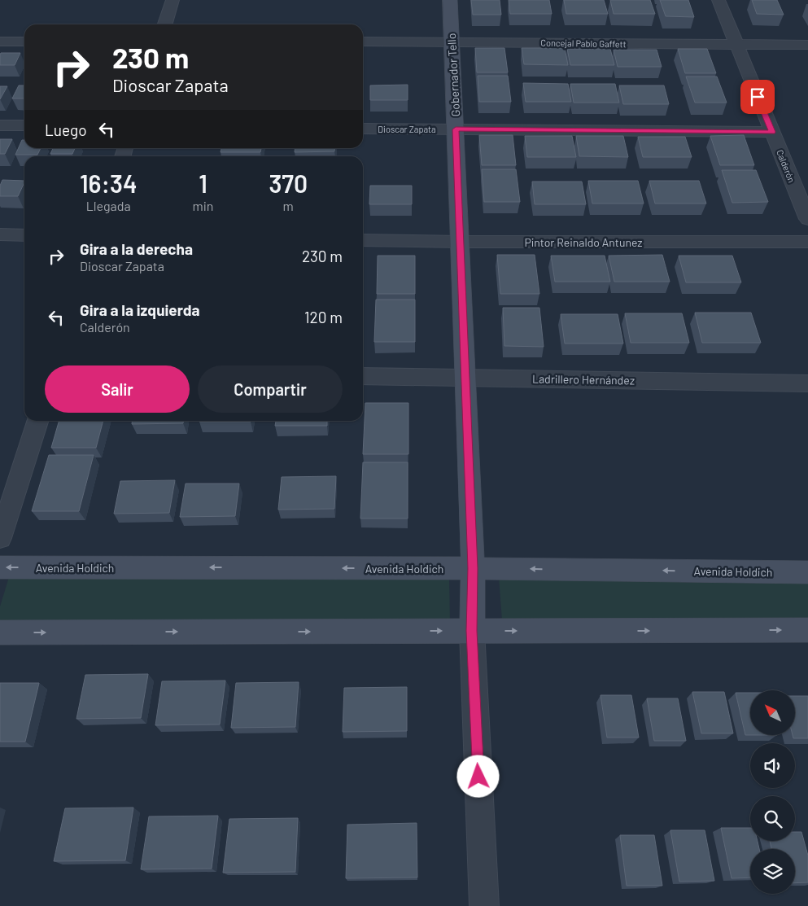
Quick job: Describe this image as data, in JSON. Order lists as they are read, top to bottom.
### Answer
{
  "streets": {
    "street": [
      "Concejal Pablo Gaffett",
      "Gobernador Tello",
      "Dioscar Zapata",
      "Calderón",
      "Pintor Reinaldo Antunez",
      "Ladrillero Hernández",
      "Avenida Holdich"
    ]
  },
  "crossings": [
    ["Concejal Pablo Gaffett", "Gobernador Tello"],
    ["Concejal Pablo Gaffett", "Calderón"],
    ["Gobernador Tello", "Dioscar Zapata"],
    ["Gobernador Tello", "Pintor Reinaldo Antunez"],
    ["Gobernador Tello", "Ladrillero Hernández"],
    ["Gobernador Tello", "Avenida Holdich"],
    ["Dioscar Zapata", "Calderón"]
  ],
  "north": "top left",
  "page": {
    "turn": ["230 m", "Dioscar Zapata"],
    "then": "Luego",
    "eta": [
      "16:34",
      "Llegada",
      "1",
      "min",
      "370",
      "m"
    ],
    "list": [
      {
        "name": "Gira a la derecha",
        "note": "Dioscar Zapata",
        "value": "230 m"
      },
      {
        "name": "Gira a la izquierda",
        "note": "Calderón",
        "value": "120 m"
      }
    ],
    "buttons": ["Salir", "Compartir"]
  }
}
